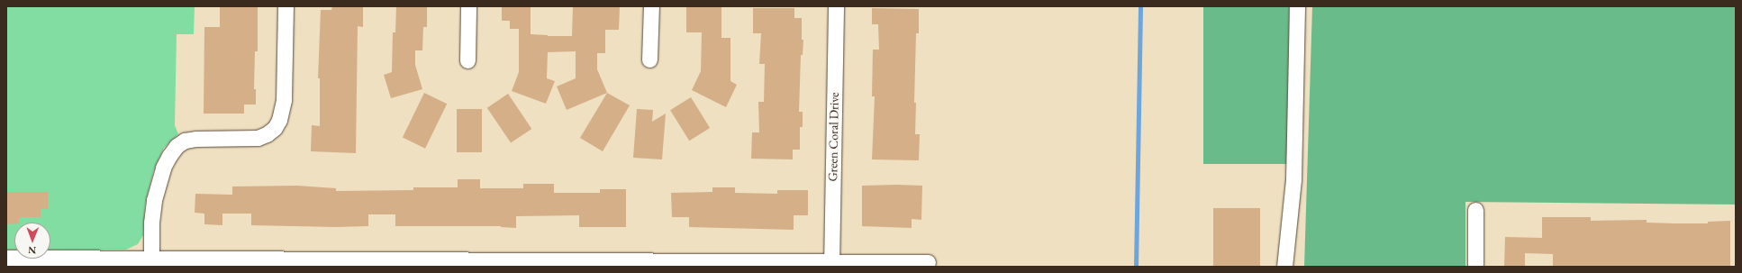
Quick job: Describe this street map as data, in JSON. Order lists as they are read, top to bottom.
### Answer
{
  "streets": {
    "street": ["Green Coral Drive"]
  },
  "north": "bottom"
}
